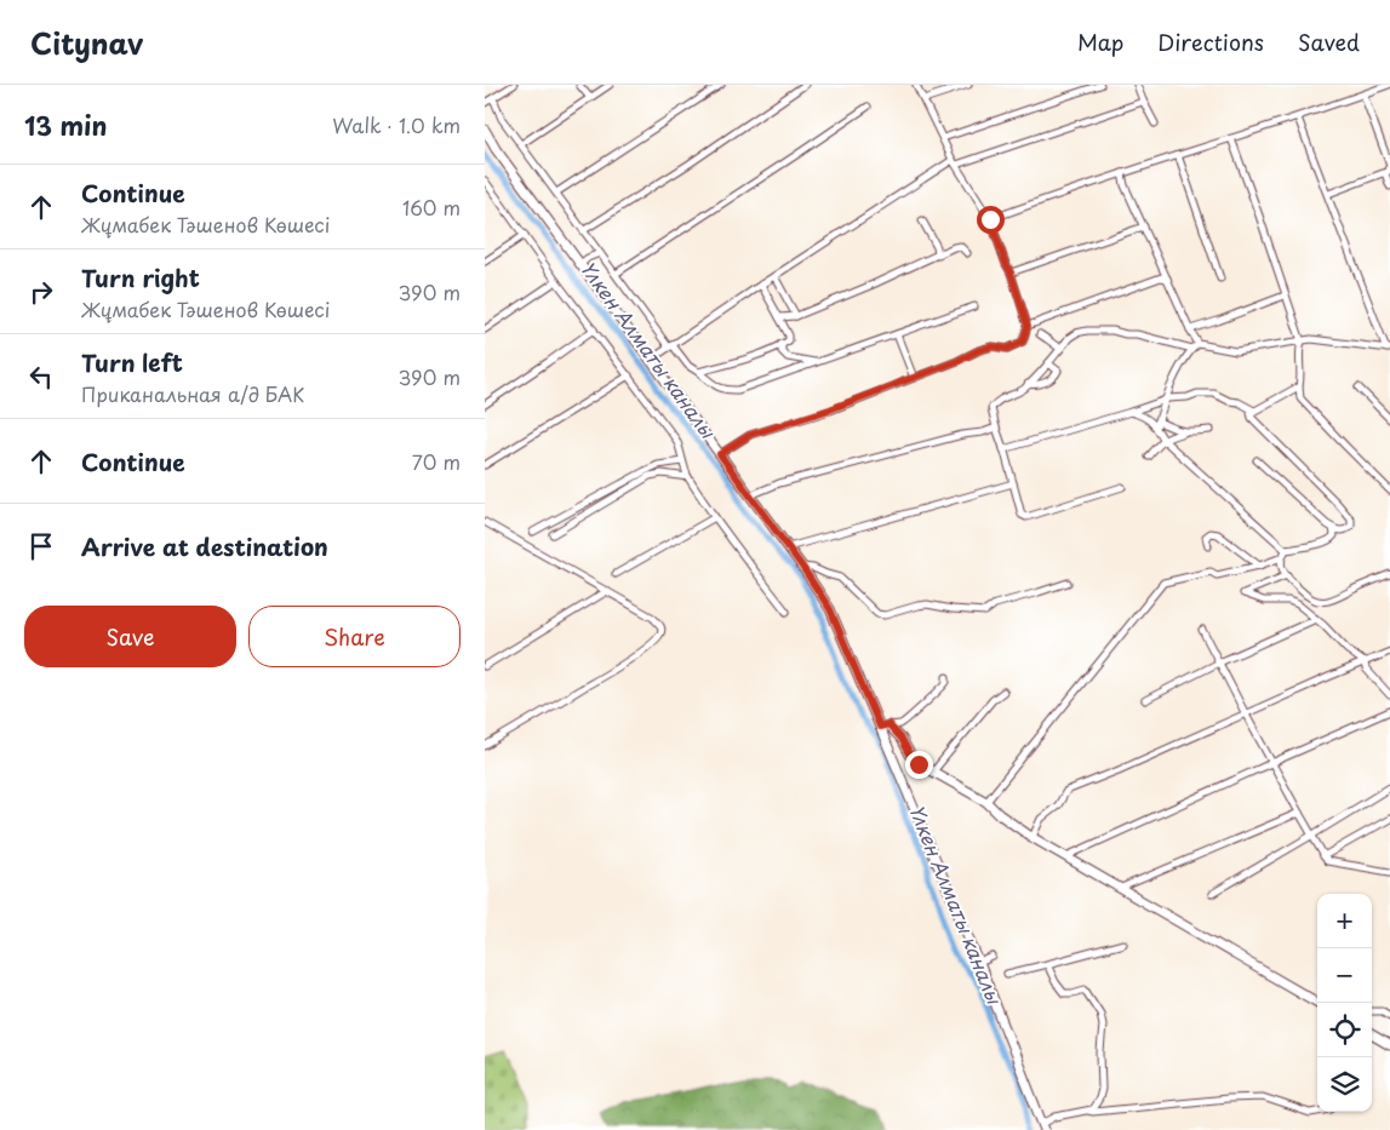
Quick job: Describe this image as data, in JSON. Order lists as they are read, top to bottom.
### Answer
{
  "water": ["Үлкен Алматы каналы"],
  "page": {
    "header": "Citynav",
    "nav": ["Map", "Directions", "Saved"],
    "heading": ["13 min", "Walk · 1.0 km"],
    "list": [
      ["Continue", "Жұмабек Тәшенов Көшесі", "160 m"],
      ["Turn right", "Жұмабек Тәшенов Көшесі", "390 m"],
      ["Turn left", "Приканальная а/д БАК", "390 m"],
      ["Continue", "70 m"],
      "Arrive at destination"
    ],
    "buttons": ["Save", "Share"],
    "map_buttons": ["+", "−"]
  }
}
